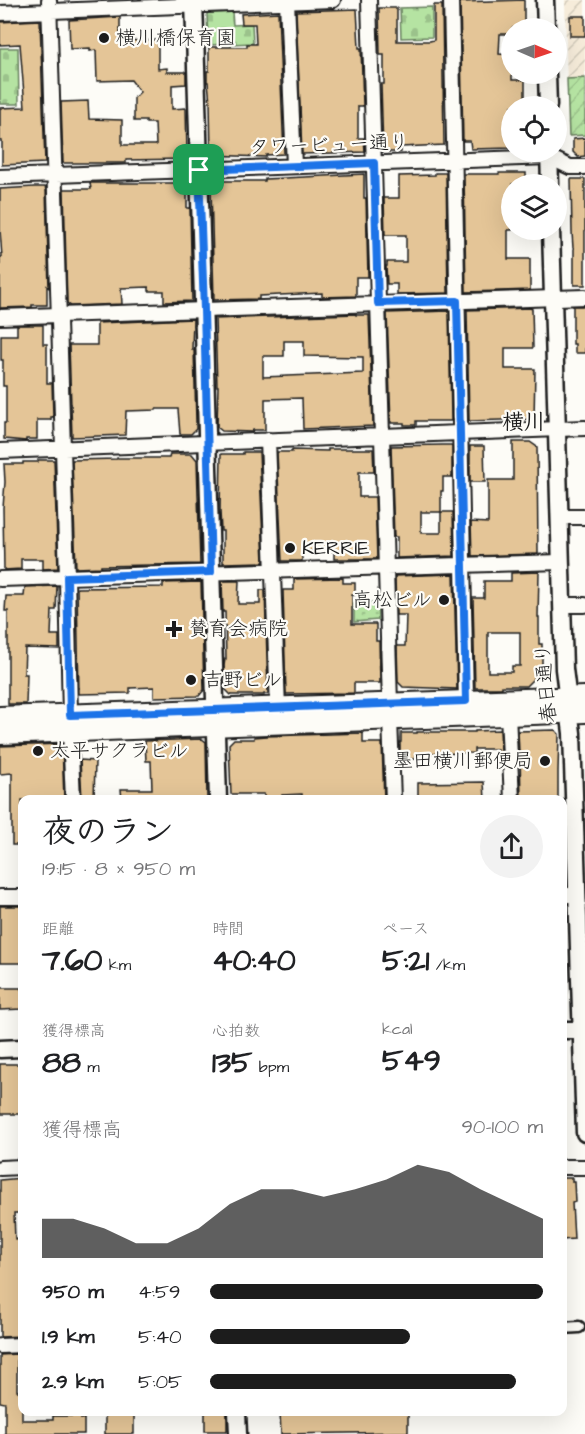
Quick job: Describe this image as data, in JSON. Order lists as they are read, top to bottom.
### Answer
{
  "streets": {
    "street": ["タワービュー通り", "春日通り"]
  },
  "districts": ["横川"],
  "places": {
    "other": [
      "横川橋保育園",
      "KERRIE",
      "高松ビル",
      "吉野ビル",
      "太平サクラビル",
      "墨田横川郵便局"
    ],
    "health": ["賛育会病院"]
  },
  "north": "right",
  "page": {
    "heading": ["夜のラン", "19:15 · 8 × 950 m"],
    "stats": [
      ["距離", "7.60 km"],
      ["時間", "40:40"],
      ["ペース", "5:21 /km"],
      ["獲得標高", "88 m"],
      ["心拍数", "135 bpm"],
      ["kcal", "549"]
    ],
    "chart": ["獲得標高", "90–100 m"],
    "list": [
      {
        "name": "950 m",
        "note": "4:59"
      },
      {
        "name": "1.9 km",
        "note": "5:40"
      },
      {
        "name": "2.9 km",
        "note": "5:05"
      }
    ]
  }
}
